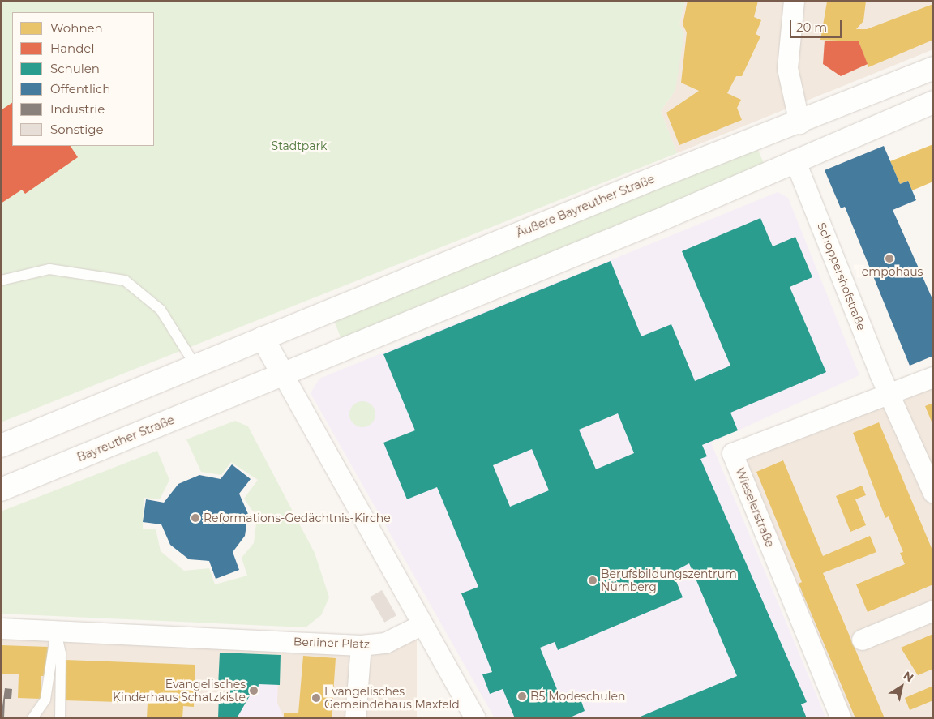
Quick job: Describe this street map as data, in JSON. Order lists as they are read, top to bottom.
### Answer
{
  "streets": {
    "main road": ["Äußere Bayreuther Straße", "Bayreuther Straße"],
    "street": ["Schoppershofstraße", "Wieselerstraße", "Berliner Platz"]
  },
  "crossings": [
    ["Schoppershofstraße", "Wieselerstraße"]
  ],
  "parks": ["Stadtpark"],
  "places": [
    "Tempohaus",
    "Reformations-Gedächtnis-Kirche",
    "Berufsbildungszentrum Nürnberg",
    "Evangelisches Kinderhaus Schatzkiste",
    "B5 Modeschulen",
    "Evangelisches Gemeindehaus Maxfeld"
  ],
  "legend": [
    "Wohnen",
    "Handel",
    "Schulen",
    "Öffentlich",
    "Industrie",
    "Sonstige"
  ],
  "scale_bar": "20 m",
  "north": "top right"
}
